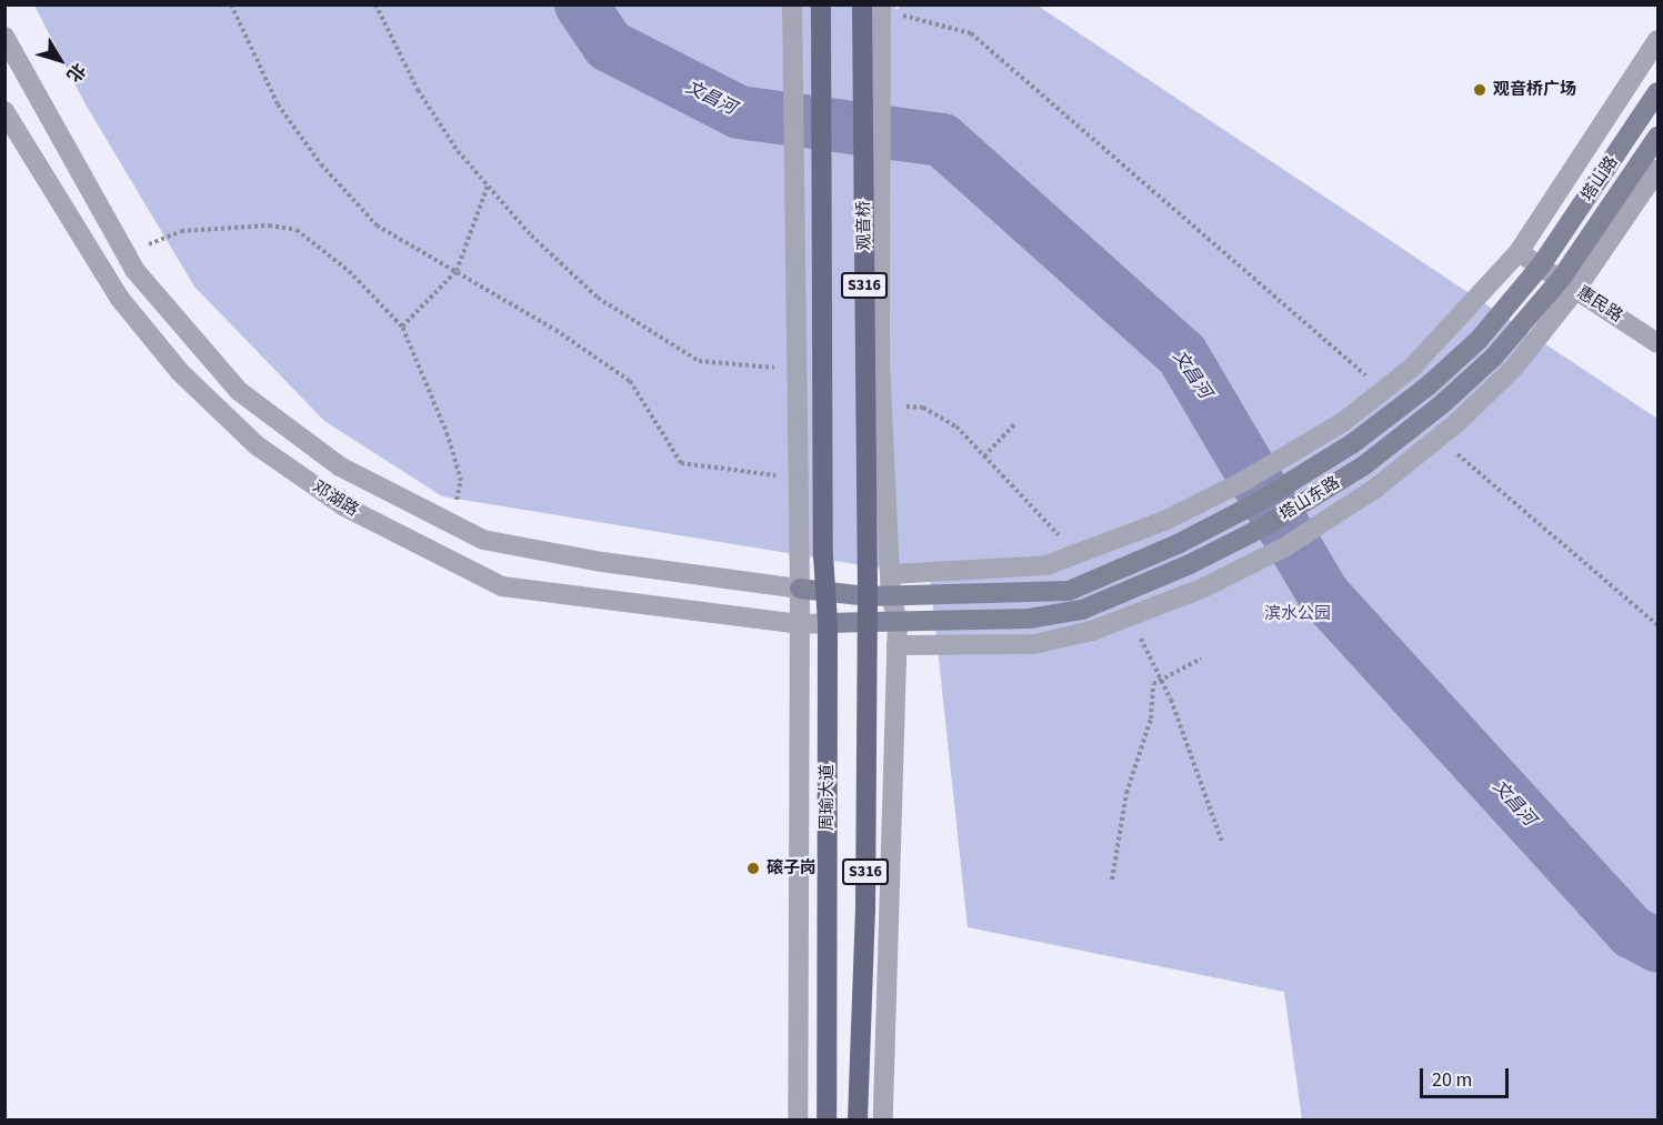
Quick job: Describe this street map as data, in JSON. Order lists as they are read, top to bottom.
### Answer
{
  "streets": {
    "main road": [
      "塔山路",
      "观音桥",
      "S316",
      "塔山东路",
      "周瑜大道"
    ],
    "street": ["惠民路", "邓湖路"]
  },
  "crossings": [
    ["塔山路", "惠民路"],
    ["塔山路", "塔山东路"],
    ["观音桥", "S316"],
    ["观音桥", "塔山东路"],
    ["S316", "塔山东路"],
    ["惠民路", "塔山东路"],
    ["邓湖路", "塔山东路"],
    ["邓湖路", "周瑜大道"],
    ["塔山东路", "周瑜大道"]
  ],
  "water": ["文昌河"],
  "parks": ["滨水公园"],
  "places": ["观音桥广场", "磙子岗"],
  "scale_bar": "20 m",
  "north": "bottom right"
}
